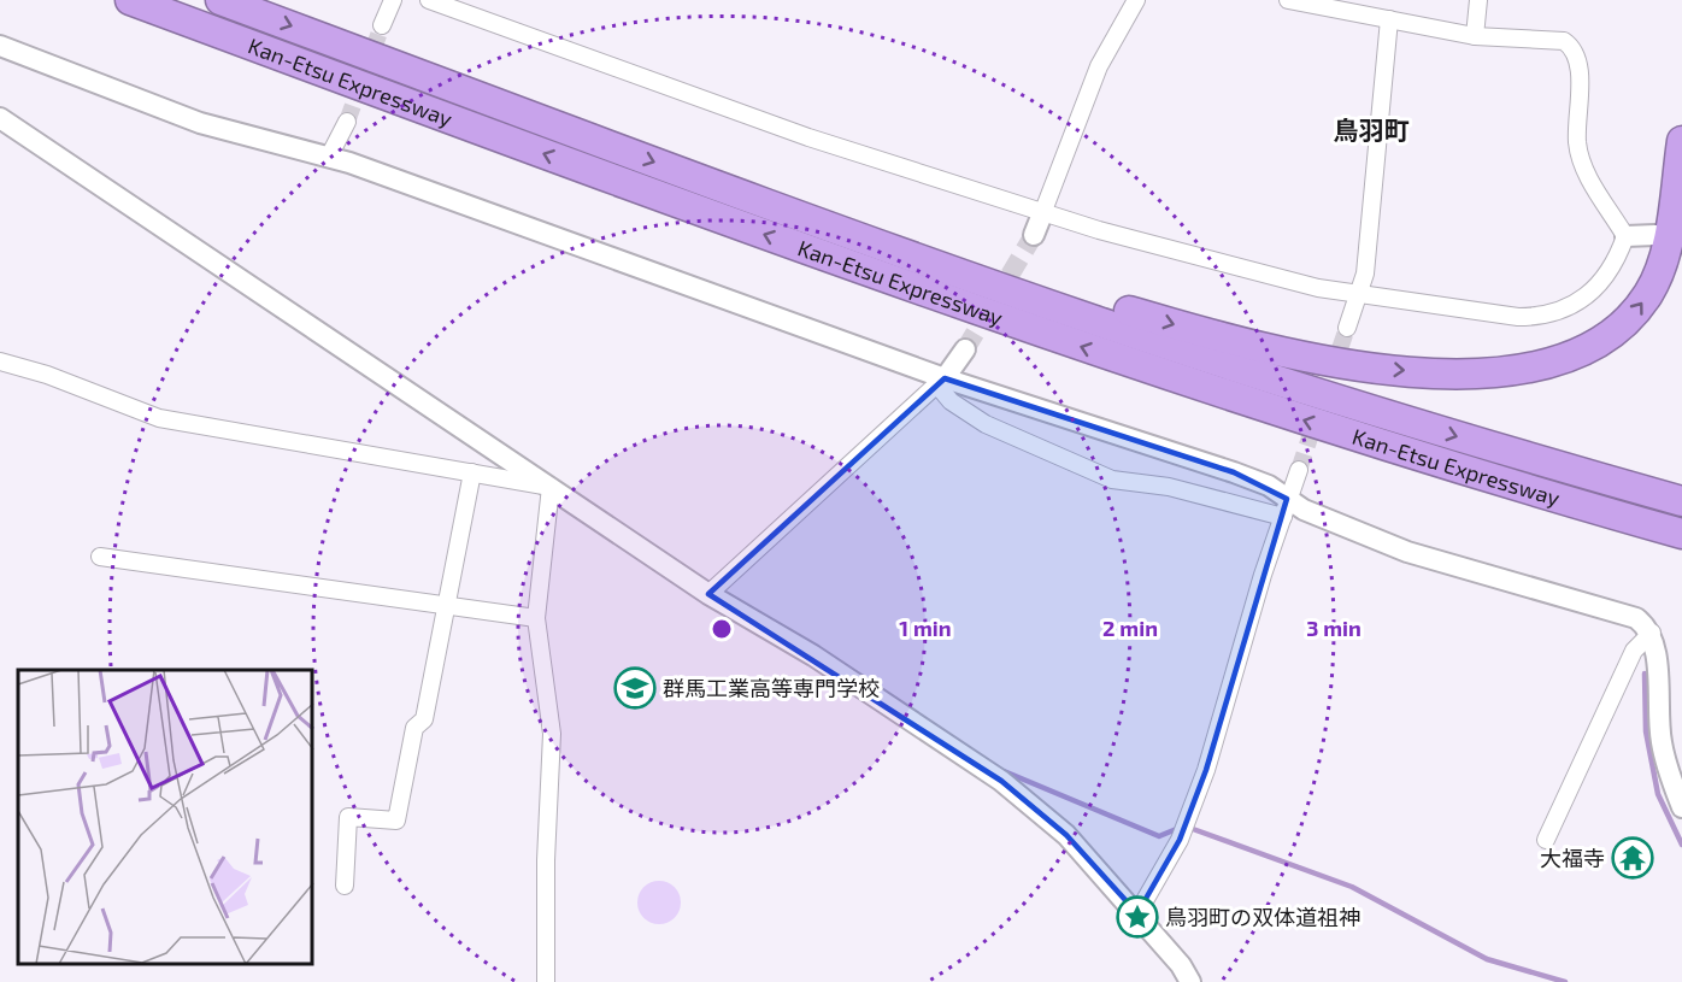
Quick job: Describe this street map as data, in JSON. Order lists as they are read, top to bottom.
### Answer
{
  "streets": {
    "highway": ["Kan-Etsu Expressway"]
  },
  "districts": ["鳥羽町"],
  "places": {
    "school or university": ["群馬工業高等専門学校"],
    "temple": ["大福寺"],
    "place": ["鳥羽町の双体道祖神"]
  },
  "rings": ["1 min", "2 min", "3 min"]
}
